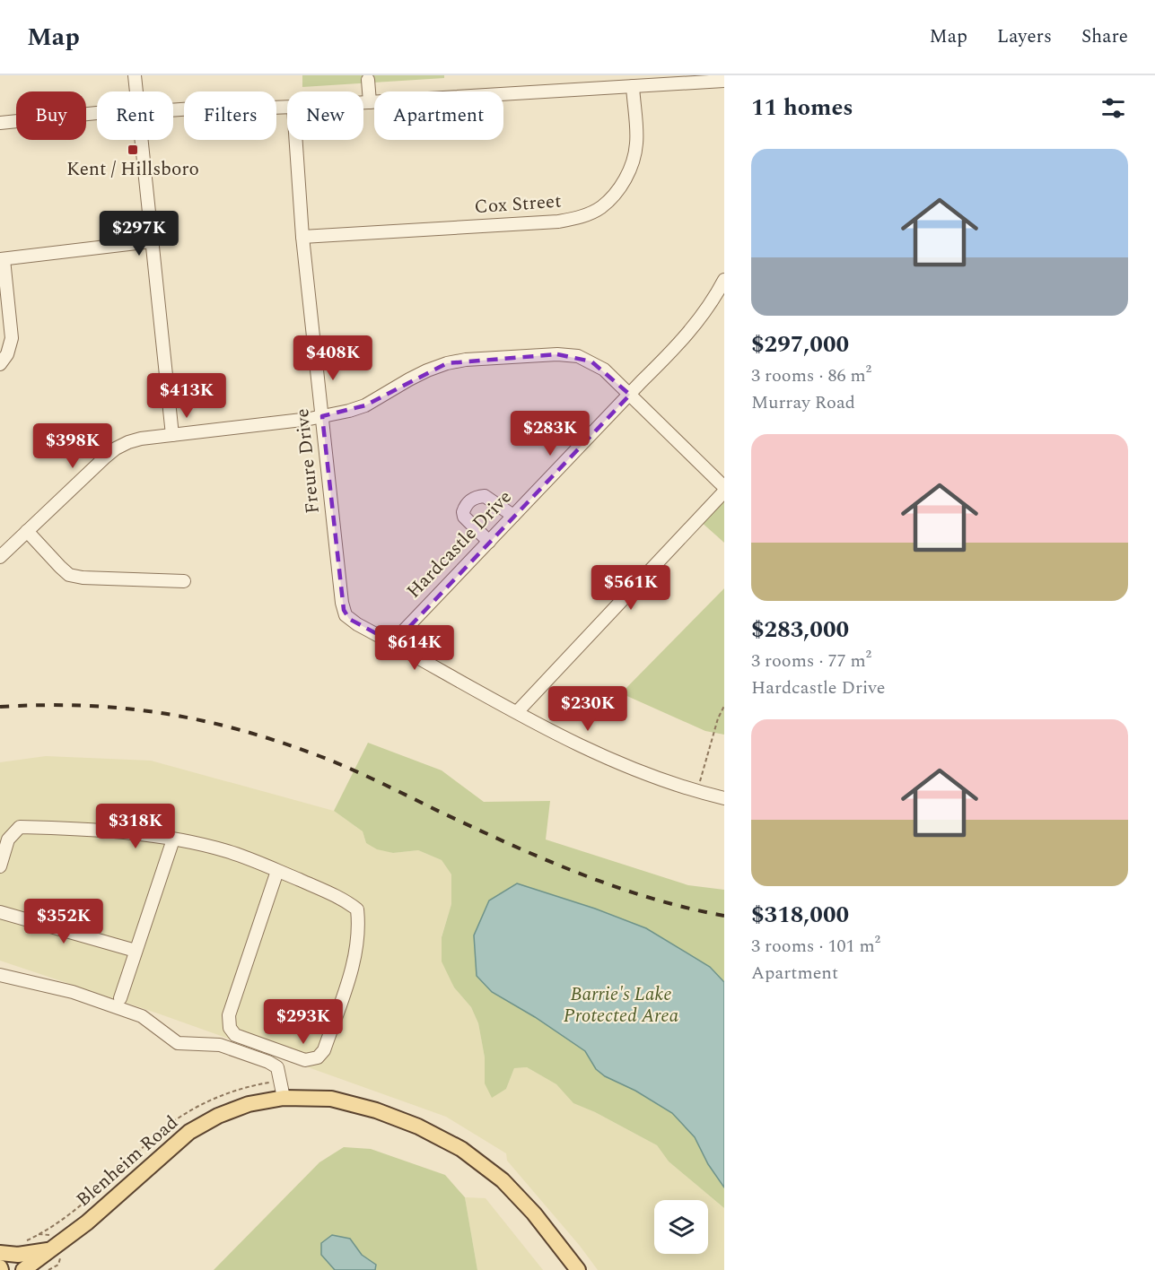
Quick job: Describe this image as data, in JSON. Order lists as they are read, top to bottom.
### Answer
{
  "streets": {
    "main road": ["Blenheim Road"],
    "street": ["Cox Street", "Freure Drive", "Hardcastle Drive"]
  },
  "crossings": [
    ["Cox Street", "Freure Drive"],
    ["Freure Drive", "Hardcastle Drive"]
  ],
  "parks": ["Barrie's Lake Protected Area"],
  "places": {
    "transit": ["Kent / Hillsboro"]
  },
  "page": {
    "header": "Map",
    "nav": ["Map", "Layers", "Share"],
    "heading": "11 homes",
    "chip": [
      "Buy",
      "Rent",
      "Filters",
      "New",
      "Apartment"
    ],
    "list": [
      {
        "name": "$297,000",
        "note": "3 rooms · 86 m² · Murray Road"
      },
      {
        "name": "$283,000",
        "note": "3 rooms · 77 m² · Hardcastle Drive"
      },
      {
        "name": "$318,000",
        "note": "3 rooms · 101 m² · Apartment"
      }
    ],
    "price": [
      "$297K",
      "$408K",
      "$413K",
      "$283K",
      "$398K",
      "$561K",
      "$614K",
      "$230K",
      "$318K",
      "$352K",
      "$293K"
    ]
  }
}
